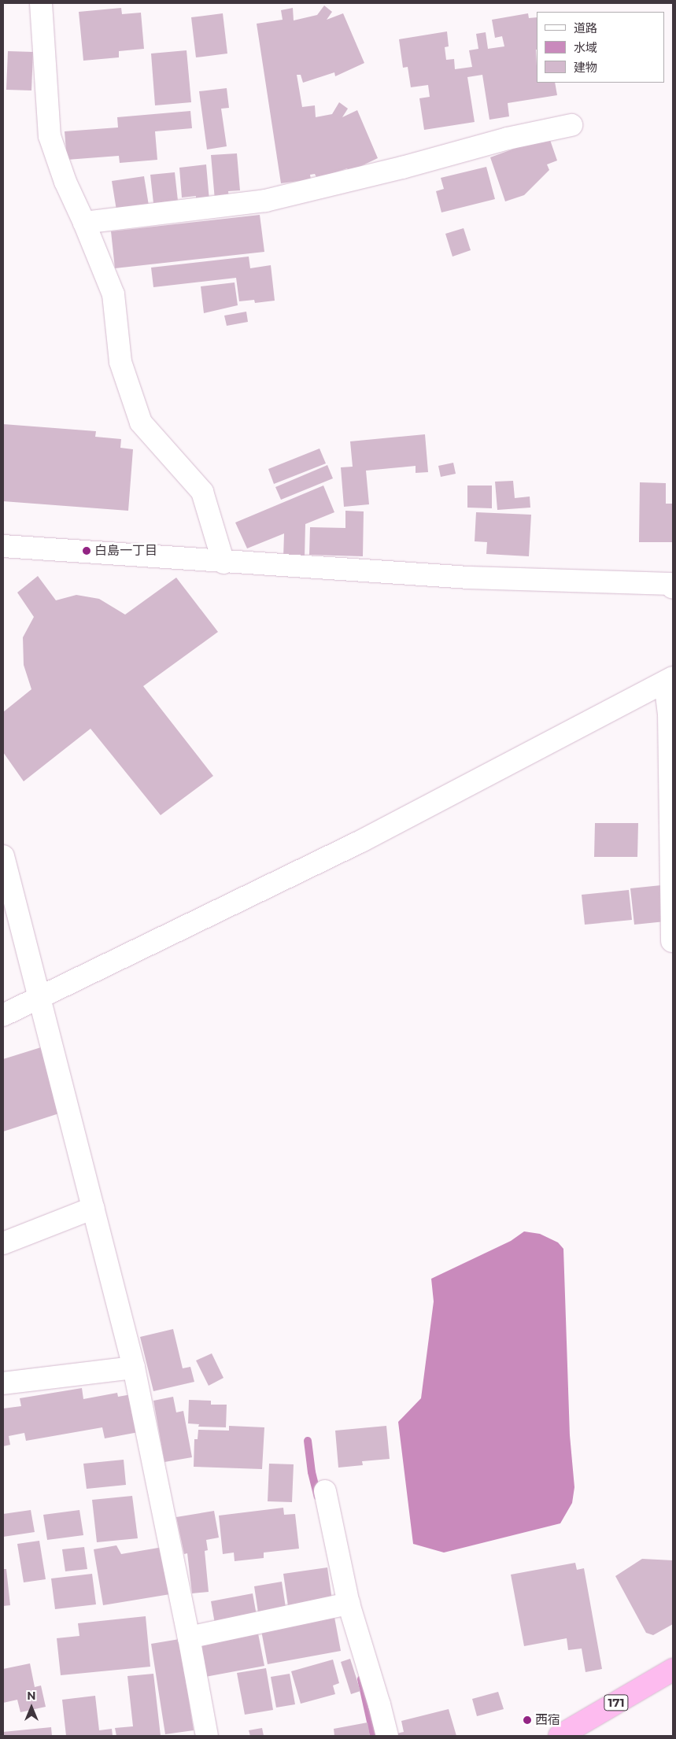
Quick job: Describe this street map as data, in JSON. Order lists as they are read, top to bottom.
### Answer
{
  "streets": {
    "highway": ["171"]
  },
  "places": ["白島一丁目", "西宿"],
  "legend": ["道路", "水域", "建物"],
  "north": "top"
}
